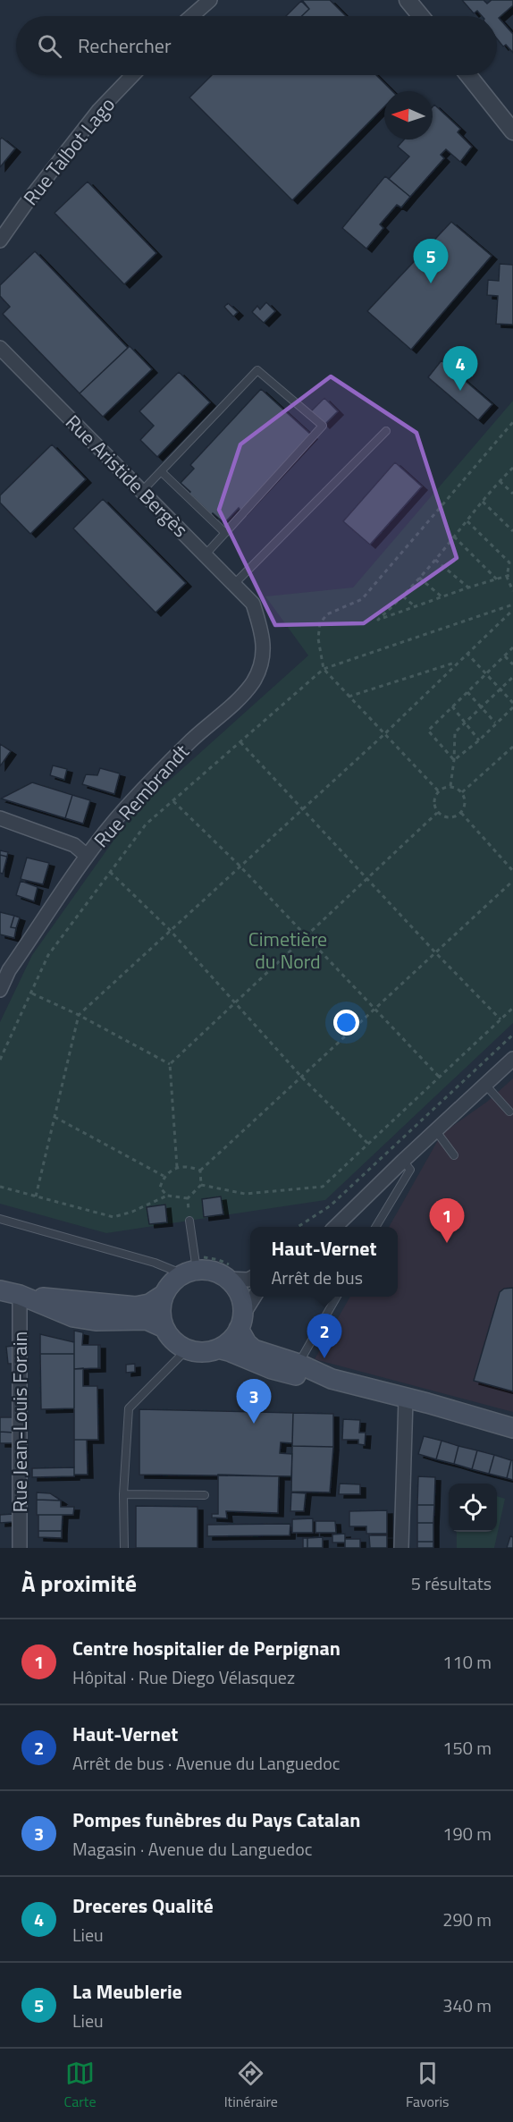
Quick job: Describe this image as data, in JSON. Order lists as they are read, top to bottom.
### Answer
{
  "streets": {
    "street": [
      "Rue Talbot Lago",
      "Rue Aristide Bergès",
      "Rue Rembrandt",
      "Rue Jean-Louis Forain"
    ]
  },
  "crossings": [
    ["Rue Aristide Bergès", "Rue Rembrandt"]
  ],
  "parks": ["Cimetière du Nord"],
  "north": "left",
  "page": {
    "search": "Rechercher",
    "pins": [
      "5",
      "4",
      "1",
      "2",
      "3"
    ],
    "popup": ["Haut-Vernet", "Arrêt de bus"],
    "heading": ["À proximité", "5 résultats"],
    "list": [
      {
        "mark": "1",
        "name": "Centre hospitalier de Perpignan",
        "note": "Hôpital · Rue Diego Vélasquez",
        "value": "110 m"
      },
      {
        "mark": "2",
        "name": "Haut-Vernet",
        "note": "Arrêt de bus · Avenue du Languedoc",
        "value": "150 m"
      },
      {
        "mark": "3",
        "name": "Pompes funèbres du Pays Catalan",
        "note": "Magasin · Avenue du Languedoc",
        "value": "190 m"
      },
      {
        "mark": "4",
        "name": "Dreceres Qualité",
        "note": "Lieu",
        "value": "290 m"
      },
      {
        "mark": "5",
        "name": "La Meublerie",
        "note": "Lieu",
        "value": "340 m"
      }
    ],
    "nav": ["Carte", "Itinéraire", "Favoris"]
  }
}
